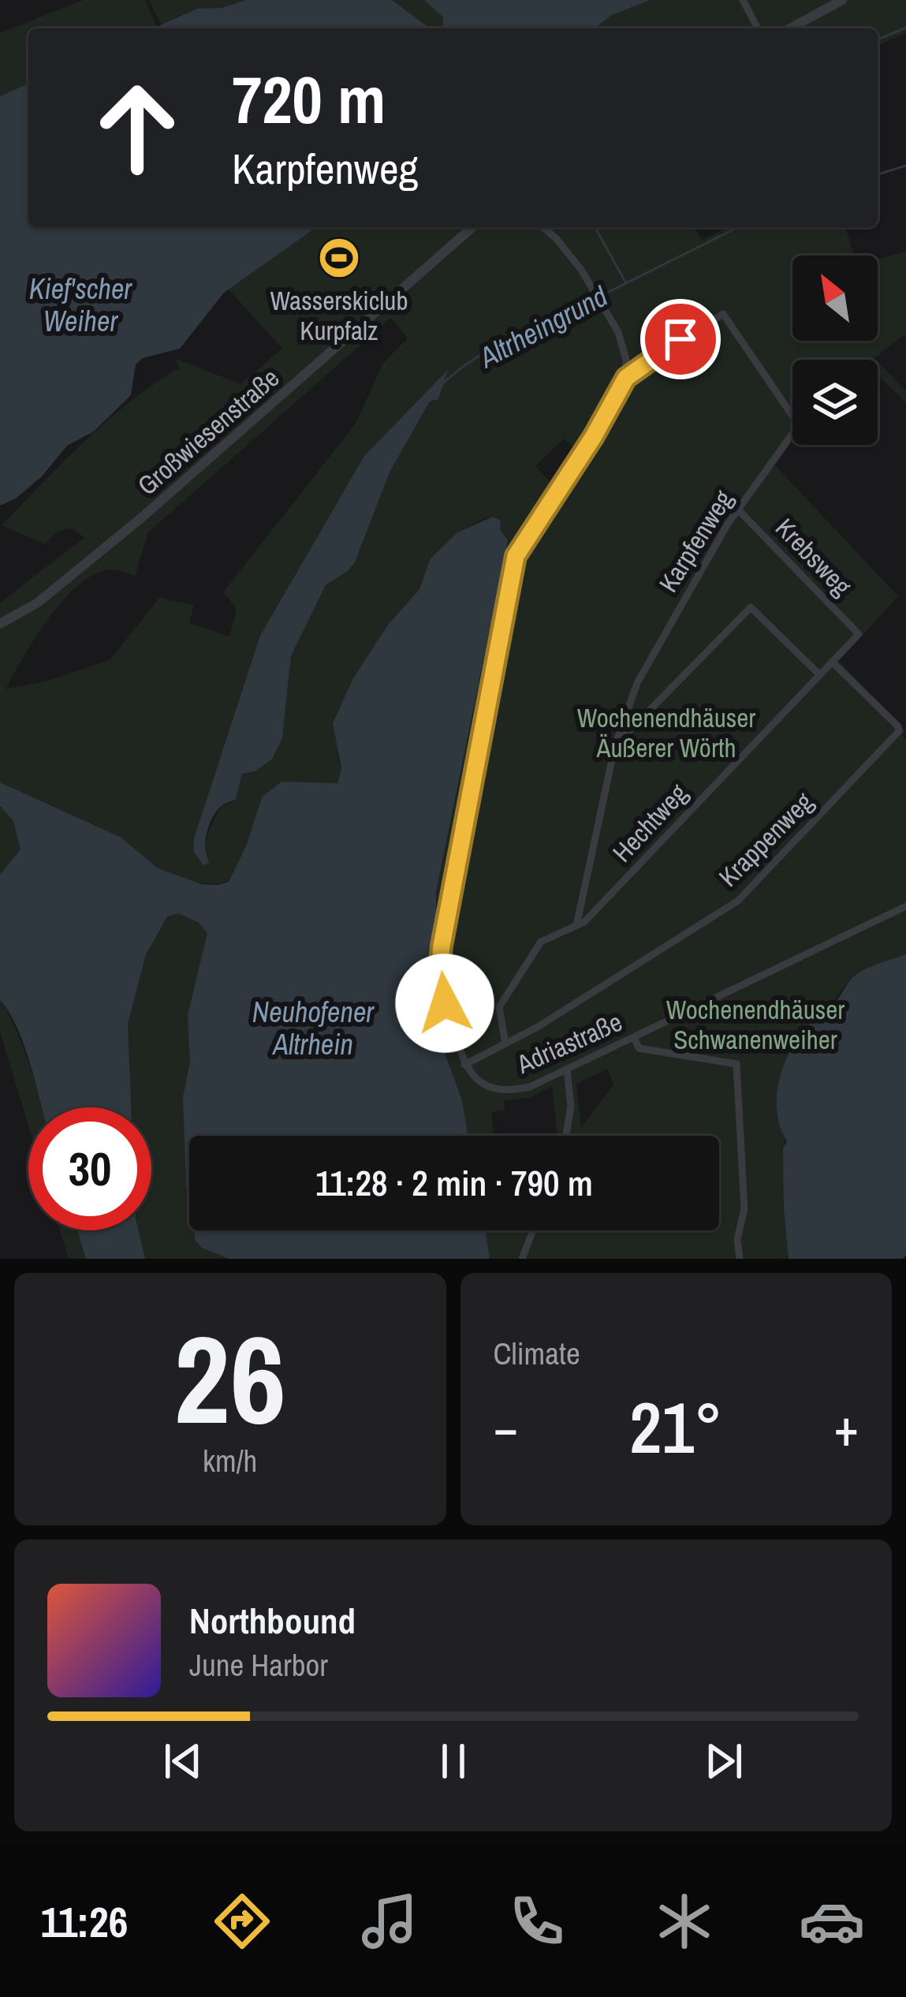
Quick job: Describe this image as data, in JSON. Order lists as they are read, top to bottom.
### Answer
{
  "streets": {
    "street": [
      "Großwiesenstraße",
      "Karpfenweg",
      "Krebsweg",
      "Hechtweg",
      "Krappenweg",
      "Adriastraße"
    ]
  },
  "crossings": [
    ["Karpfenweg", "Krebsweg"],
    ["Karpfenweg", "Hechtweg"],
    ["Krebsweg", "Hechtweg"],
    ["Hechtweg", "Krappenweg"],
    ["Krappenweg", "Adriastraße"]
  ],
  "water": ["Kief'scher Weiher", "Altrheingrund", "Neuhofener Altrhein"],
  "parks": ["Wochenendhäuser Äußerer Wörth", "Wochenendhäuser Schwanenweiher"],
  "places": {
    "sports": ["Wasserskiclub Kurpfalz"]
  },
  "north": "top left",
  "page": {
    "turn": ["720 m", "Karpfenweg"],
    "limit": "30",
    "trip": "11:28 · 2 min · 790 m",
    "tile": [
      ["26", "km/h"],
      "Climate"
    ],
    "heat": ["−", "21°", "+"],
    "song": ["Northbound", "June Harbor"],
    "tabs": "11:26"
  }
}
